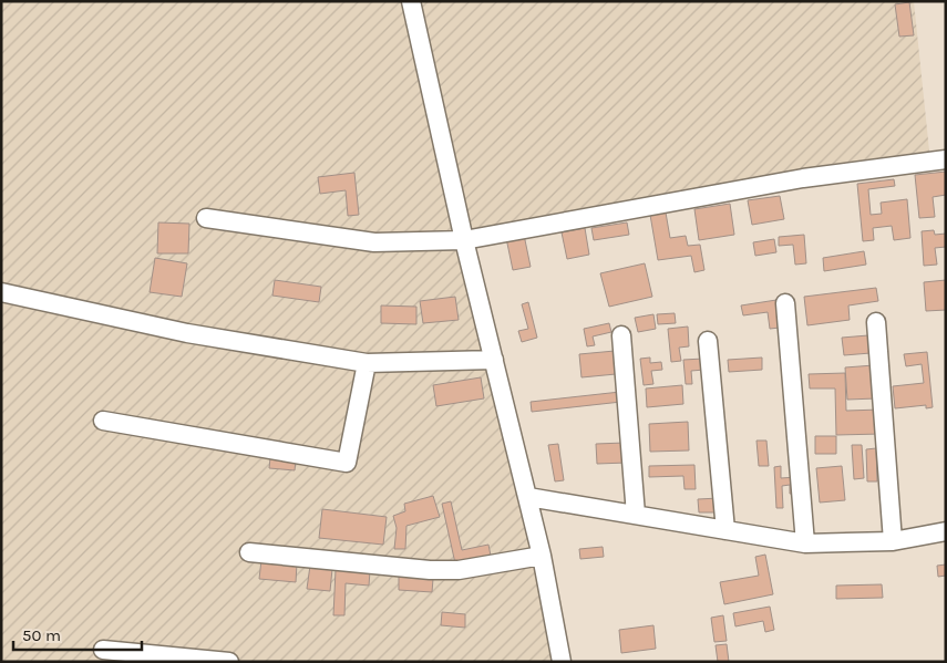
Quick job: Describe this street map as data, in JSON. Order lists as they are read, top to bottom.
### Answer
{
  "scale_bar": "50 m"
}
